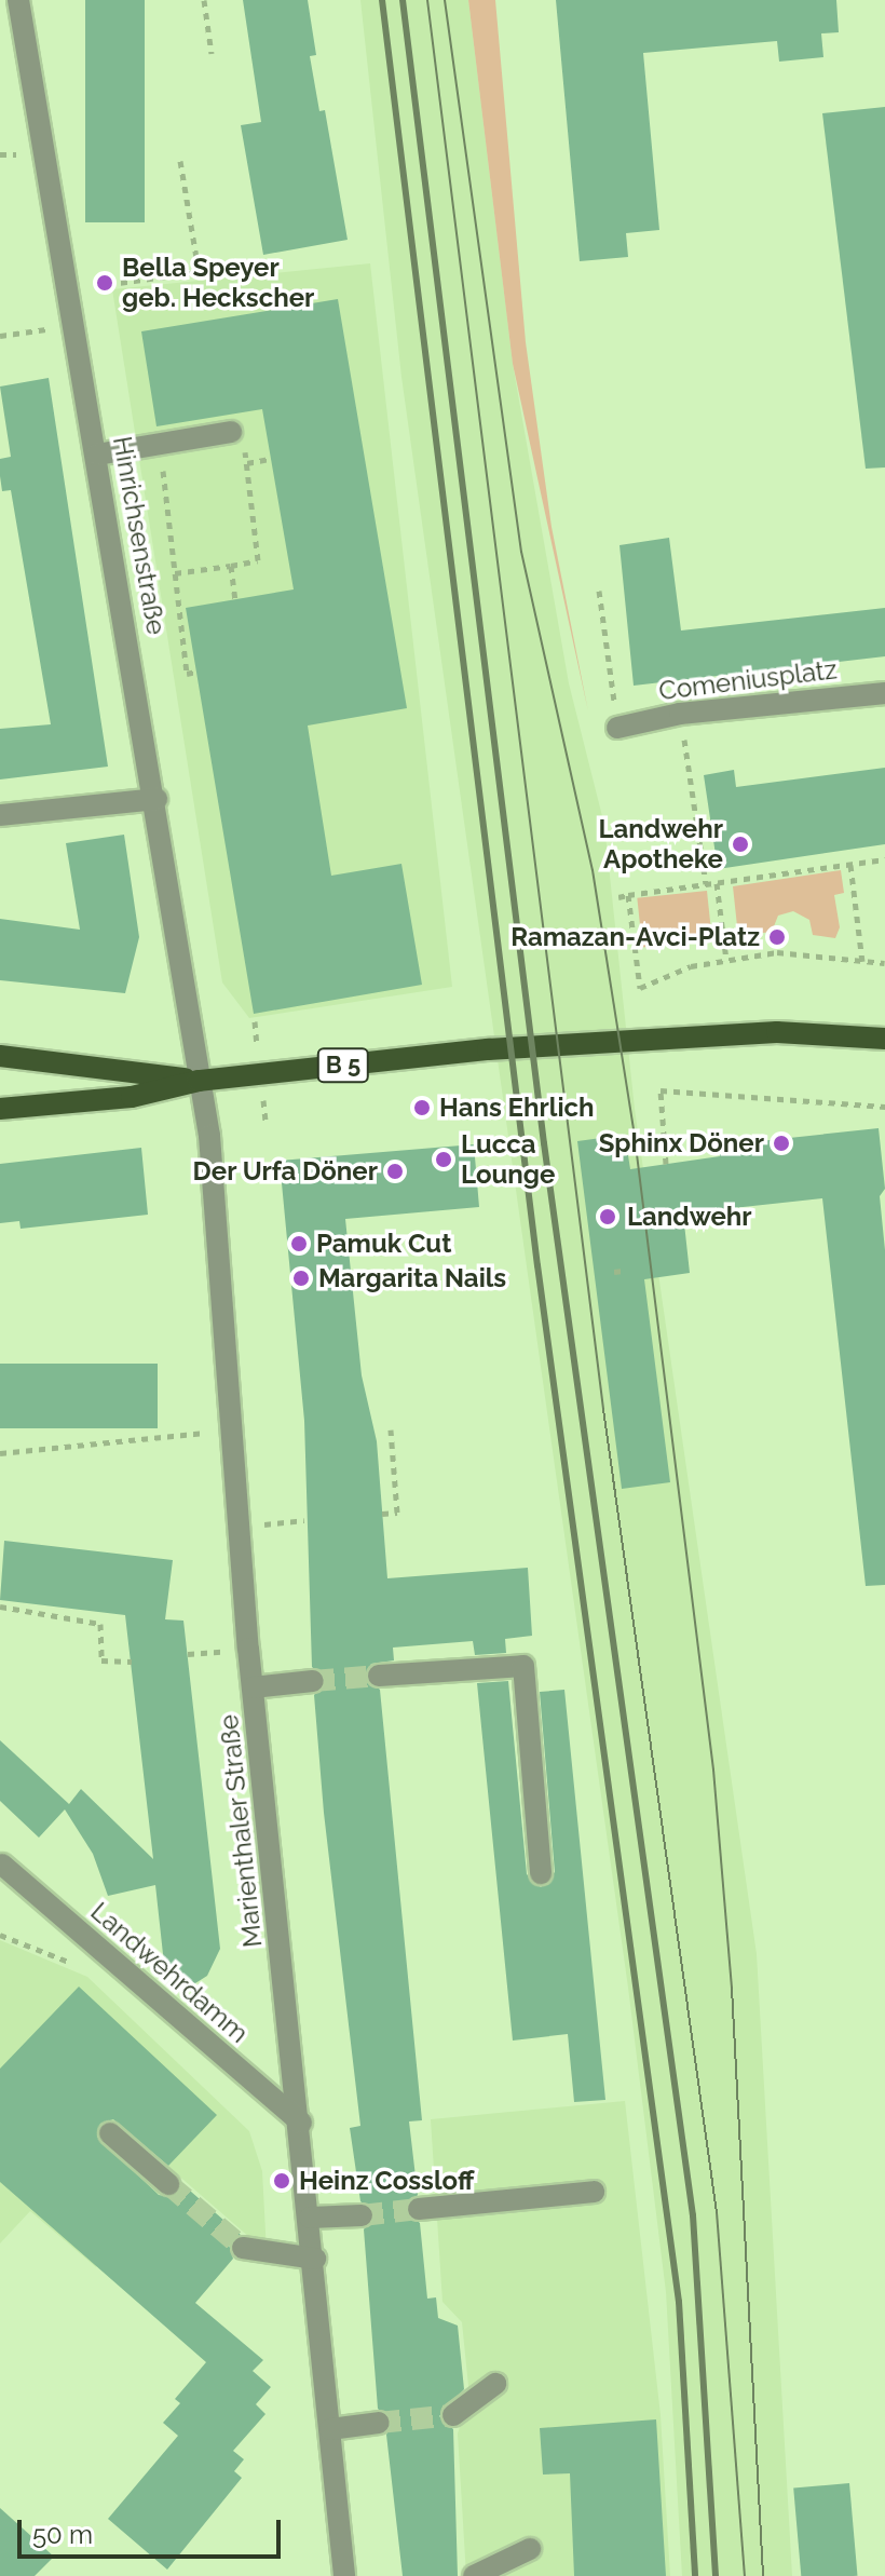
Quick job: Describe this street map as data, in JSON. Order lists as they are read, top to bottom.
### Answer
{
  "streets": {
    "main road": ["B 5"],
    "street": [
      "Hinrichsenstraße",
      "Comeniusplatz",
      "Marienthaler Straße",
      "Landwehrdamm"
    ]
  },
  "crossings": [
    ["Hinrichsenstraße", "B 5"],
    ["Hinrichsenstraße", "Marienthaler Straße"],
    ["B 5", "Marienthaler Straße"],
    ["Marienthaler Straße", "Landwehrdamm"]
  ],
  "places": [
    "Bella Speyer geb. Heckscher",
    "Landwehr Apotheke",
    "Ramazan-Avci-Platz",
    "Hans Ehrlich",
    "Sphinx Döner",
    "Lucca Lounge",
    "Der Urfa Döner",
    "Landwehr",
    "Pamuk Cut",
    "Margarita Nails",
    "Heinz Cossloff"
  ],
  "scale_bar": "50 m"
}
